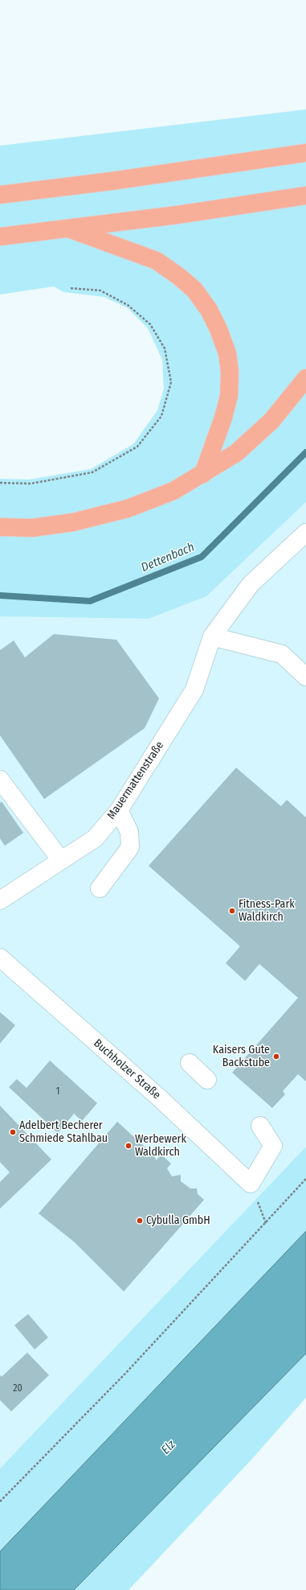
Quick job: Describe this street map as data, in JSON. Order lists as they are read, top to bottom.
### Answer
{
  "streets": {
    "street": ["Mauermattenstraße", "Buchholzer Straße"]
  },
  "water": ["Dettenbach", "Elz"],
  "places": [
    "Fitness-Park Waldkirch",
    "Kaisers Gute Backstube",
    "Adelbert Becherer Schmiede Stahlbau",
    "Werbewerk Waldkirch",
    "Cybulla GmbH"
  ],
  "house_numbers": ["1", "20"]
}
